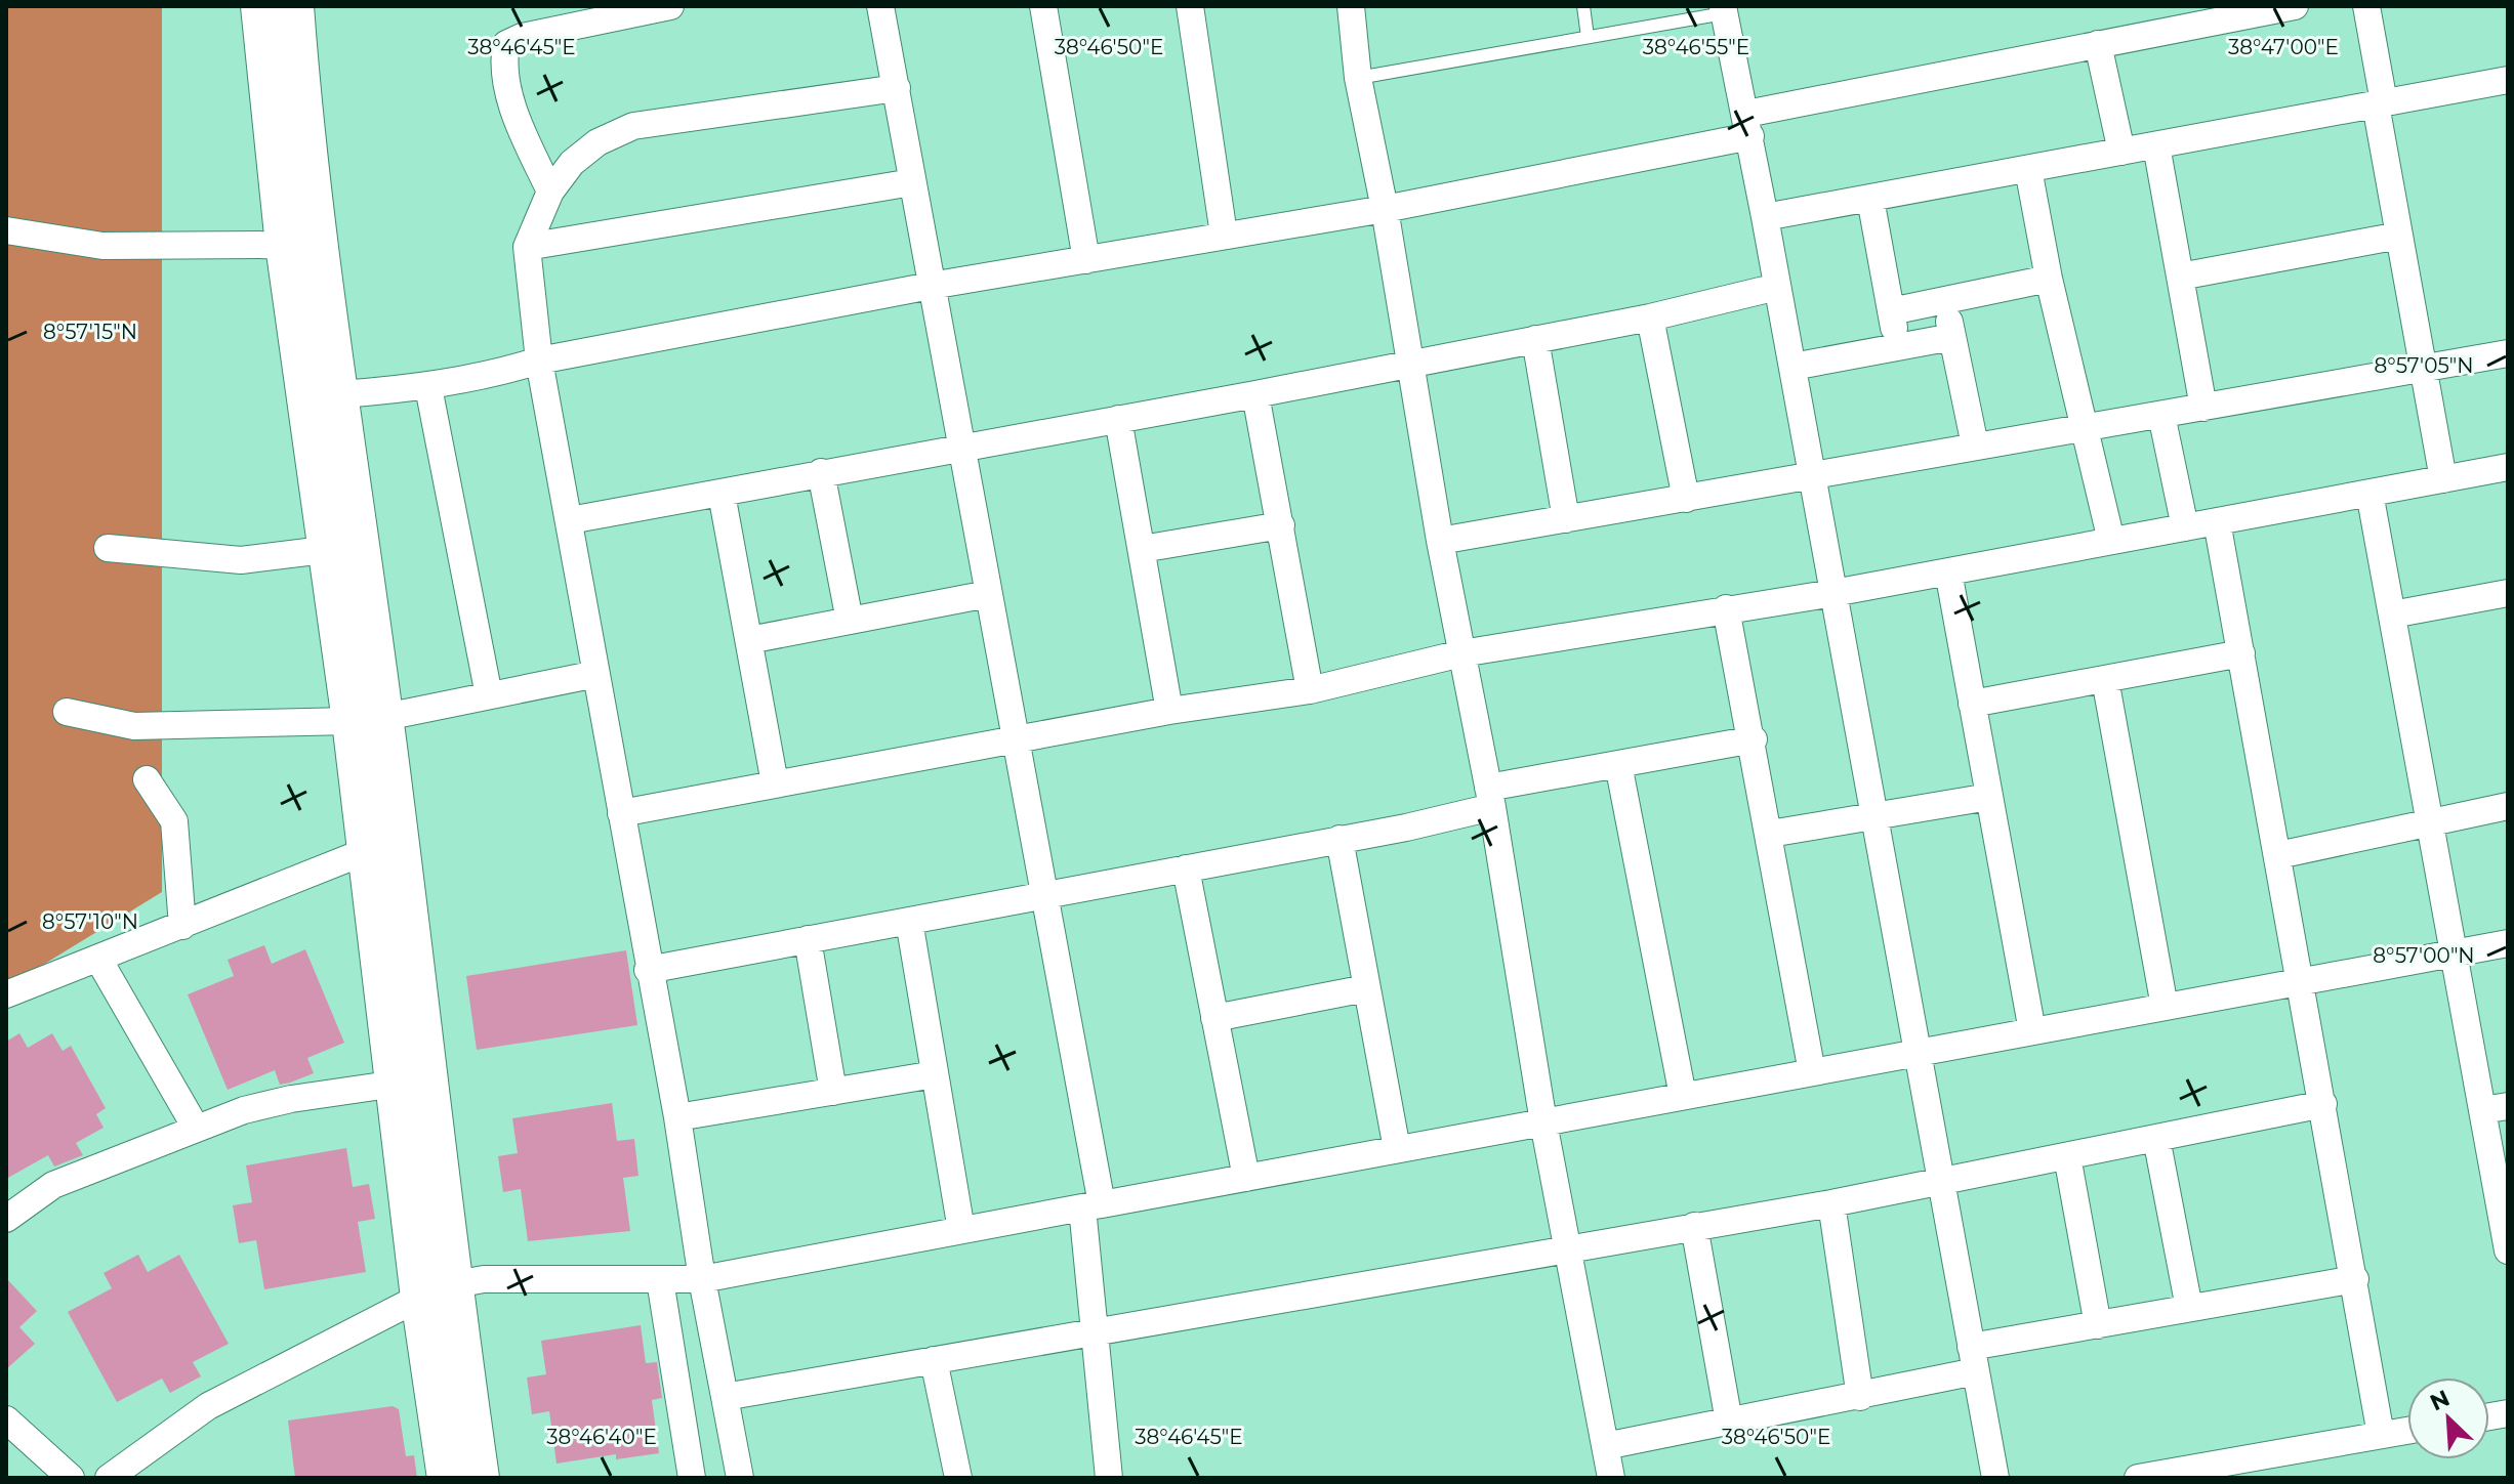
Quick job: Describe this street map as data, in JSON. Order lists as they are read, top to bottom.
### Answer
{
  "north": "top left",
  "coordinates": [
    "38°46'45\"E",
    "38°46'50\"E",
    "38°46'55\"E",
    "38°47'00\"E",
    "8°57'15\"N",
    "8°57'05\"N",
    "8°57'10\"N",
    "8°57'00\"N",
    "38°46'40\"E"
  ]
}
